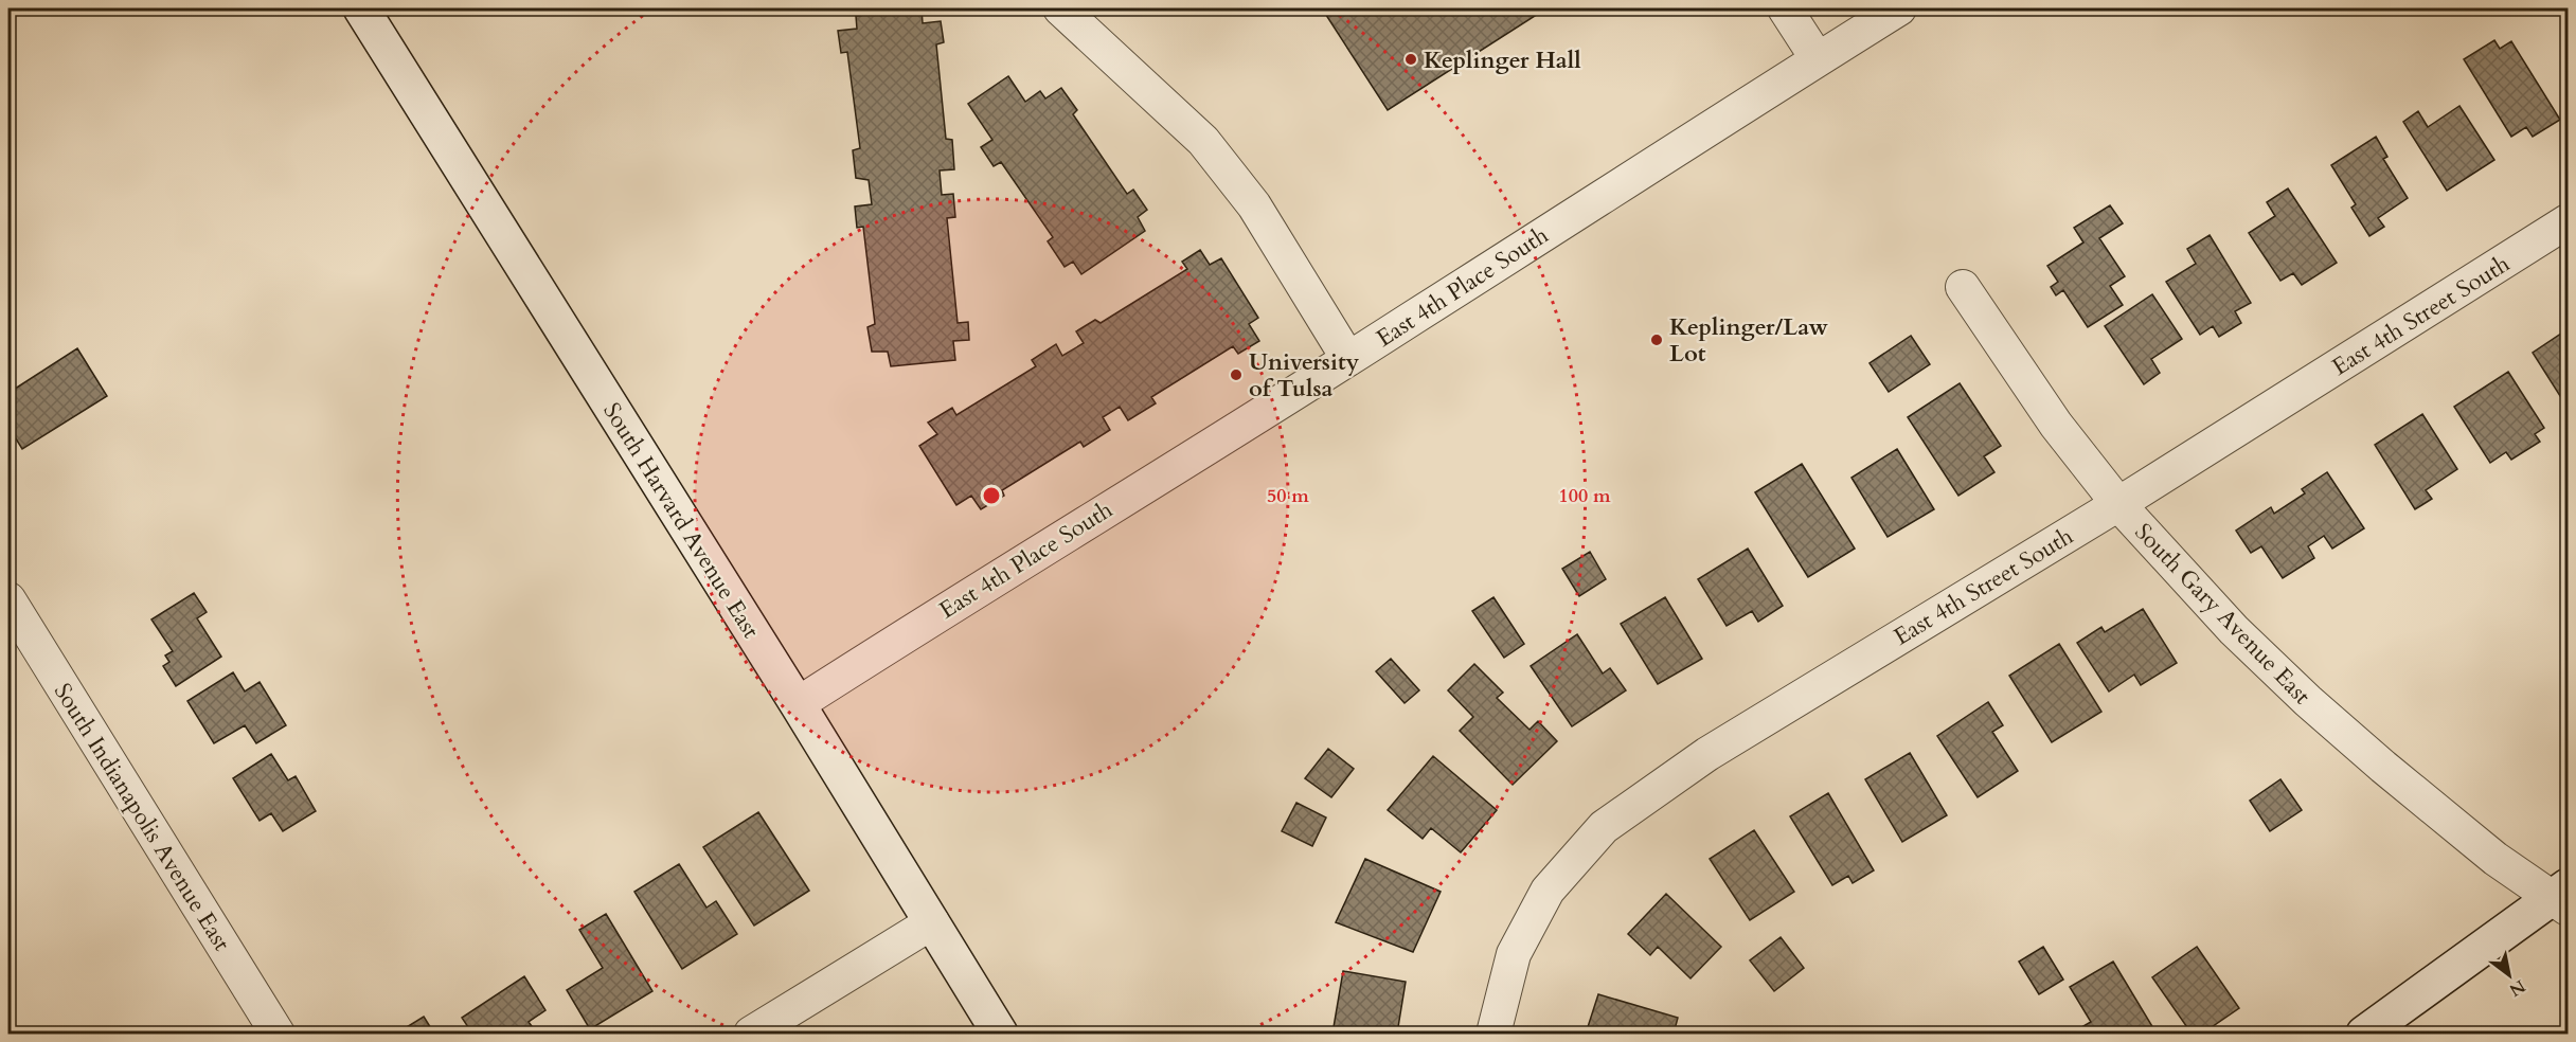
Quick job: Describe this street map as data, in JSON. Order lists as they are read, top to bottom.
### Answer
{
  "streets": {
    "main road": ["South Harvard Avenue East"],
    "street": [
      "East 4th Place South",
      "East 4th Street South",
      "South Gary Avenue East",
      "South Indianapolis Avenue East"
    ]
  },
  "crossings": [
    ["East 4th Place South", "South Harvard Avenue East"],
    ["East 4th Street South", "South Gary Avenue East"]
  ],
  "places": ["Keplinger Hall", "Keplinger/Law Lot", "University of Tulsa"],
  "north": "bottom right",
  "rings": ["50 m", "100 m"]
}
